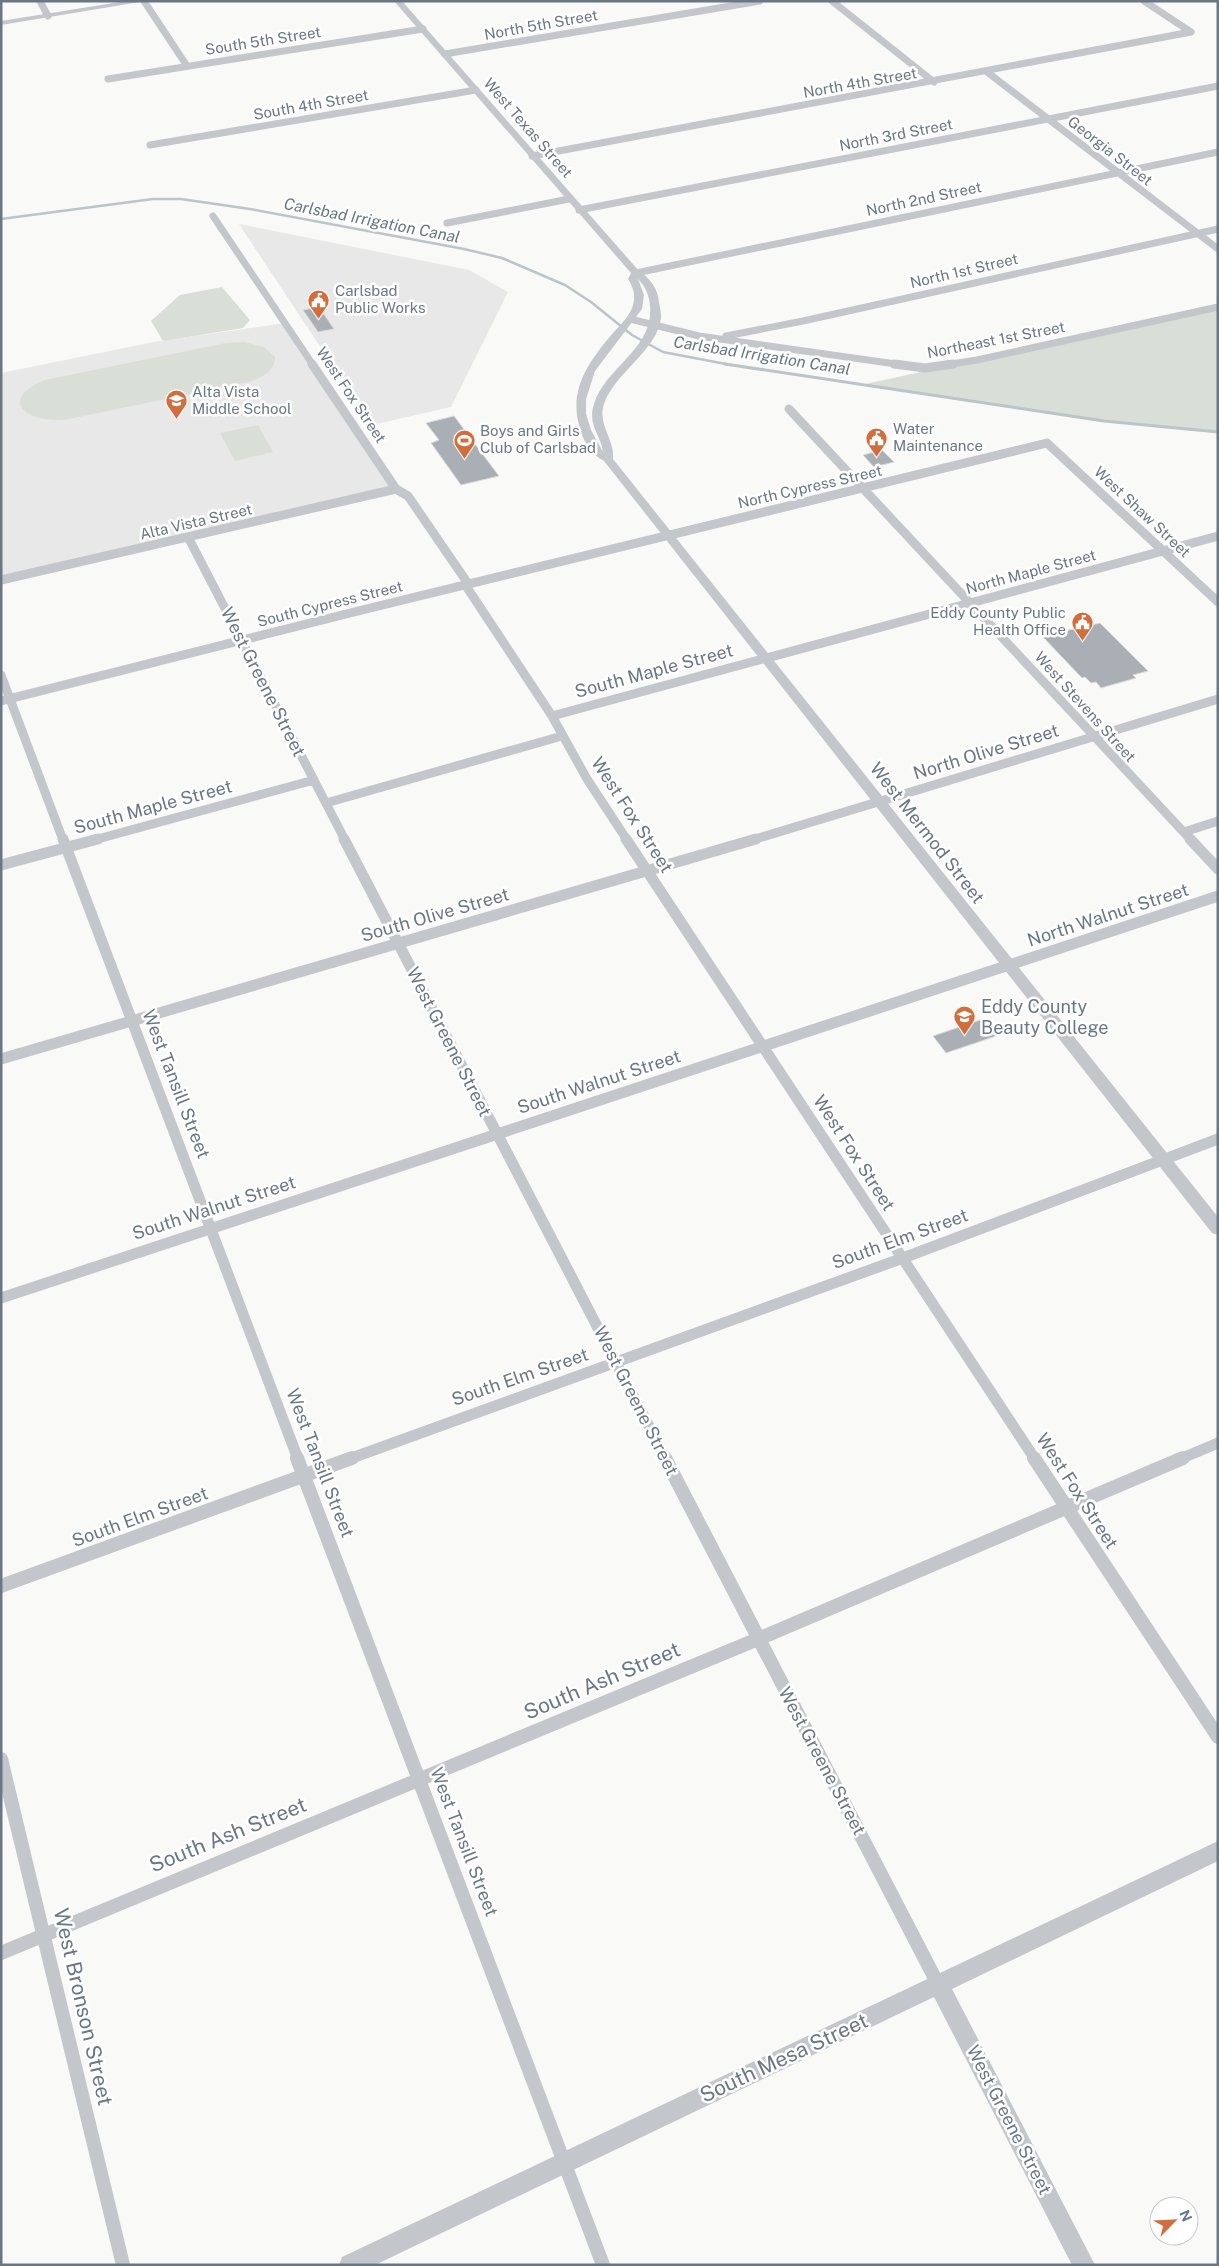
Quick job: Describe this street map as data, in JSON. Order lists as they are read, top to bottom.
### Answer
{
  "streets": {
    "street": [
      "North 5th Street",
      "South 5th Street",
      "North 4th Street",
      "South 4th Street",
      "West Texas Street",
      "North 3rd Street",
      "Georgia Street",
      "North 2nd Street",
      "North 1st Street",
      "Northeast 1st Street",
      "West Fox Street",
      "North Cypress Street",
      "West Shaw Street",
      "Alta Vista Street",
      "North Maple Street",
      "South Cypress Street",
      "South Maple Street",
      "West Greene Street",
      "West Stevens Street",
      "North Olive Street",
      "West Mermod Street",
      "South Olive Street",
      "North Walnut Street",
      "South Walnut Street",
      "West Tansill Street",
      "South Elm Street",
      "South Ash Street",
      "West Bronson Street",
      "South Mesa Street"
    ]
  },
  "crossings": [
    ["North 5th Street", "West Texas Street"],
    ["South 5th Street", "West Texas Street"],
    ["North 4th Street", "West Texas Street"],
    ["North 4th Street", "Georgia Street"],
    ["South 4th Street", "West Texas Street"],
    ["West Texas Street", "North 3rd Street"],
    ["West Texas Street", "North 2nd Street"],
    ["West Texas Street", "Northeast 1st Street"],
    ["North 3rd Street", "Georgia Street"],
    ["Georgia Street", "North 2nd Street"],
    ["Georgia Street", "North 1st Street"],
    ["North 1st Street", "Northeast 1st Street"],
    ["West Fox Street", "Alta Vista Street"],
    ["West Fox Street", "South Cypress Street"],
    ["West Fox Street", "South Maple Street"],
    ["West Fox Street", "South Olive Street"],
    ["West Fox Street", "South Walnut Street"],
    ["West Fox Street", "South Elm Street"],
    ["West Fox Street", "South Ash Street"],
    ["North Cypress Street", "West Shaw Street"],
    ["North Cypress Street", "South Cypress Street"],
    ["North Cypress Street", "West Stevens Street"],
    ["North Cypress Street", "West Mermod Street"],
    ["West Shaw Street", "North Maple Street"],
    ["Alta Vista Street", "West Greene Street"],
    ["North Maple Street", "South Maple Street"],
    ["North Maple Street", "West Stevens Street"],
    ["North Maple Street", "West Mermod Street"],
    ["South Cypress Street", "West Greene Street"],
    ["South Cypress Street", "West Mermod Street"],
    ["South Cypress Street", "West Tansill Street"],
    ["South Maple Street", "West Greene Street"],
    ["South Maple Street", "West Mermod Street"],
    ["South Maple Street", "West Tansill Street"],
    ["West Greene Street", "South Olive Street"],
    ["West Greene Street", "South Walnut Street"],
    ["West Greene Street", "South Elm Street"],
    ["West Greene Street", "South Ash Street"],
    ["West Greene Street", "South Mesa Street"],
    ["West Stevens Street", "North Olive Street"],
    ["North Olive Street", "West Mermod Street"],
    ["North Olive Street", "South Olive Street"],
    ["West Mermod Street", "South Olive Street"],
    ["West Mermod Street", "North Walnut Street"],
    ["West Mermod Street", "South Walnut Street"],
    ["West Mermod Street", "South Elm Street"],
    ["South Olive Street", "West Tansill Street"],
    ["North Walnut Street", "South Walnut Street"],
    ["South Walnut Street", "West Tansill Street"],
    ["West Tansill Street", "South Elm Street"],
    ["West Tansill Street", "South Ash Street"],
    ["West Tansill Street", "South Mesa Street"],
    ["South Ash Street", "West Bronson Street"]
  ],
  "water": ["Carlsbad Irrigation Canal"],
  "places": {
    "public building": ["Carlsbad Public Works", "Water Maintenance", "Eddy County Public Health Office"],
    "school or university": ["Alta Vista Middle School", "Eddy County Beauty College"],
    "sports": ["Boys and Girls Club of Carlsbad"]
  },
  "north": "top right"
}
